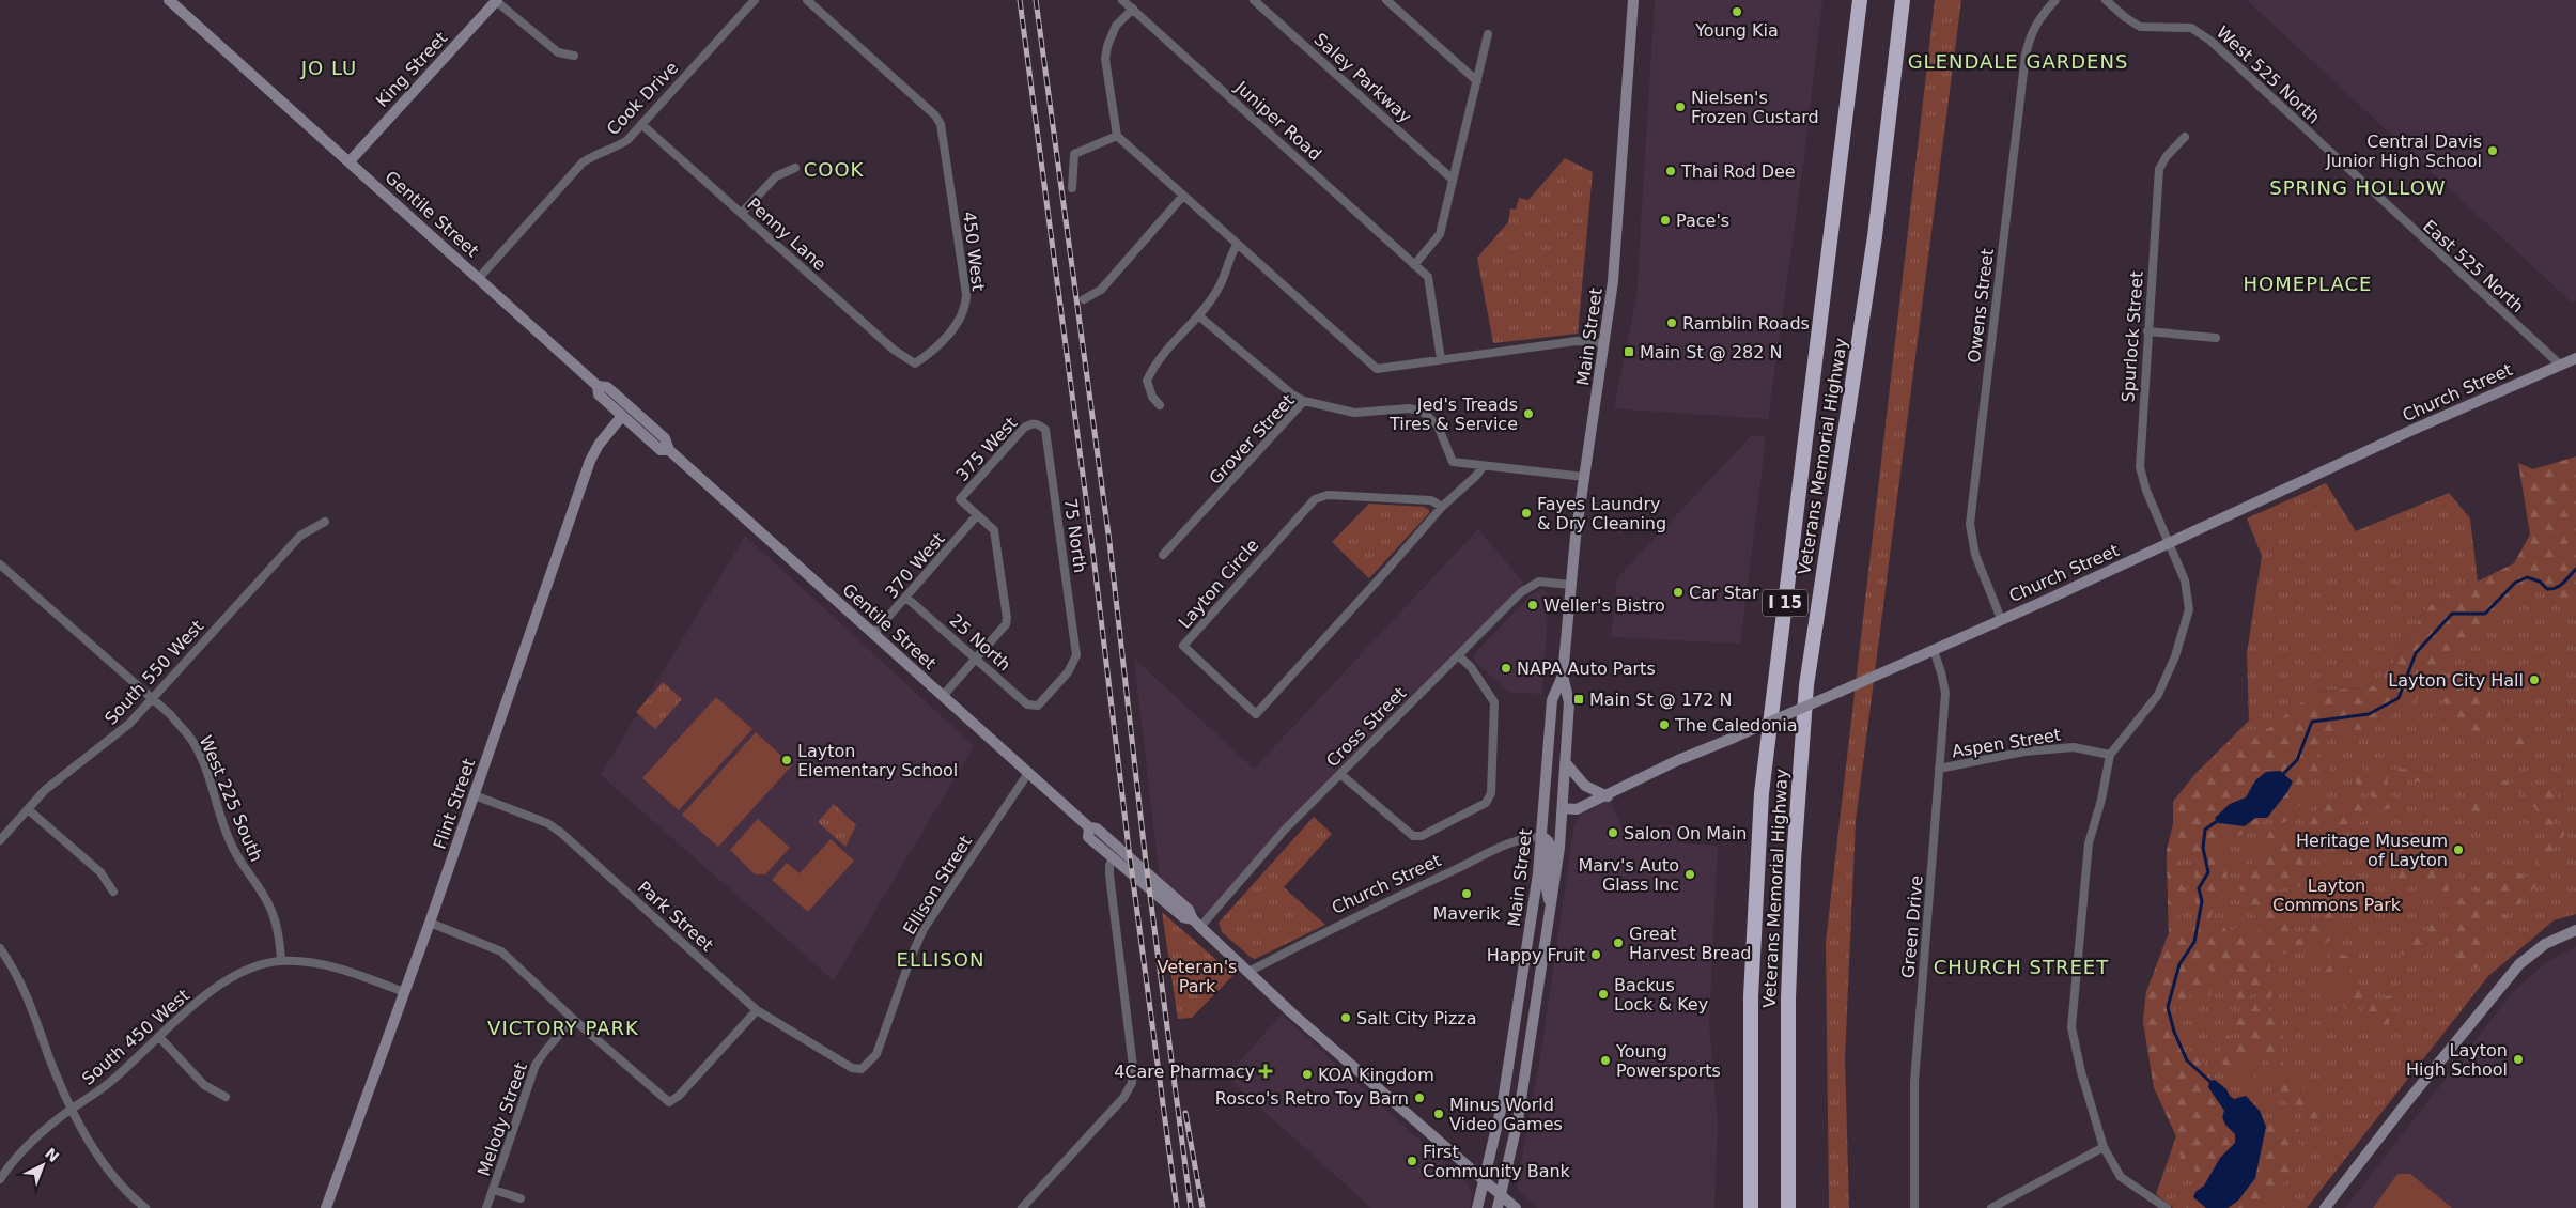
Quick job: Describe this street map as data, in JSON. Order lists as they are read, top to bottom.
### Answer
{
  "streets": {
    "highway": ["Veterans Memorial Highway", "I 15"],
    "main road": [
      "King Street",
      "Gentile Street",
      "Main Street",
      "Church Street",
      "Flint Street"
    ],
    "street": [
      "West 525 North",
      "Saley Parkway",
      "Cook Drive",
      "Juniper Road",
      "Penny Lane",
      "450 West",
      "East 525 North",
      "Owens Street",
      "Spurlock Street",
      "Grover Street",
      "375 West",
      "75 North",
      "370 West",
      "Layton Circle",
      "25 North",
      "South 550 West",
      "Cross Street",
      "Aspen Street",
      "West 225 South",
      "Ellison Street",
      "Park Street",
      "Green Drive",
      "South 450 West",
      "Melody Street"
    ]
  },
  "crossings": [
    ["King Street", "Gentile Street"],
    ["West 525 North", "East 525 North"],
    ["Cook Drive", "Gentile Street"],
    ["Cook Drive", "Penny Lane"],
    ["Gentile Street", "Main Street"],
    ["Gentile Street", "Church Street"],
    ["Gentile Street", "370 West"],
    ["Gentile Street", "Cross Street"],
    ["Gentile Street", "Flint Street"],
    ["Gentile Street", "Ellison Street"],
    ["Penny Lane", "450 West"],
    ["East 525 North", "Church Street"],
    ["Owens Street", "Church Street"],
    ["Main Street", "Church Street"],
    ["Main Street", "Cross Street"],
    ["Spurlock Street", "Church Street"],
    ["Spurlock Street", "Aspen Street"],
    ["Church Street", "Green Drive"],
    ["Grover Street", "Layton Circle"],
    ["375 West", "75 North"],
    ["375 West", "370 West"],
    ["75 North", "25 North"],
    ["370 West", "25 North"],
    ["South 550 West", "West 225 South"],
    ["Aspen Street", "Green Drive"],
    ["West 225 South", "South 450 West"],
    ["Flint Street", "Park Street"],
    ["Ellison Street", "Park Street"]
  ],
  "districts": [
    "GLENDALE GARDENS",
    "JO LU",
    "COOK",
    "SPRING HOLLOW",
    "HOMEPLACE",
    "ELLISON",
    "CHURCH STREET",
    "VICTORY PARK"
  ],
  "parks": ["Layton Commons Park", "Veteran's Park"],
  "places": {
    "other": [
      "Young Kia",
      "Nielsen's Frozen Custard",
      "Central Davis Junior High School",
      "Thai Rod Dee",
      "Pace's",
      "Ramblin Roads",
      "Jed's Treads Tires & Service",
      "Fayes Laundry & Dry Cleaning",
      "Car Star",
      "Weller's Bistro",
      "NAPA Auto Parts",
      "Layton City Hall",
      "The Caledonia",
      "Layton Elementary School",
      "Salon On Main",
      "Heritage Museum of Layton",
      "Marv's Auto Glass Inc",
      "Maverik",
      "Great Harvest Bread",
      "Happy Fruit",
      "Backus Lock & Key",
      "Salt City Pizza",
      "Layton High School",
      "Young Powersports",
      "KOA Kingdom",
      "Rosco's Retro Toy Barn",
      "Minus World Video Games",
      "First Community Bank"
    ],
    "transit": ["Main St @ 282 N", "Main St @ 172 N"],
    "health": ["4Care Pharmacy"]
  },
  "north": "top right"
}
